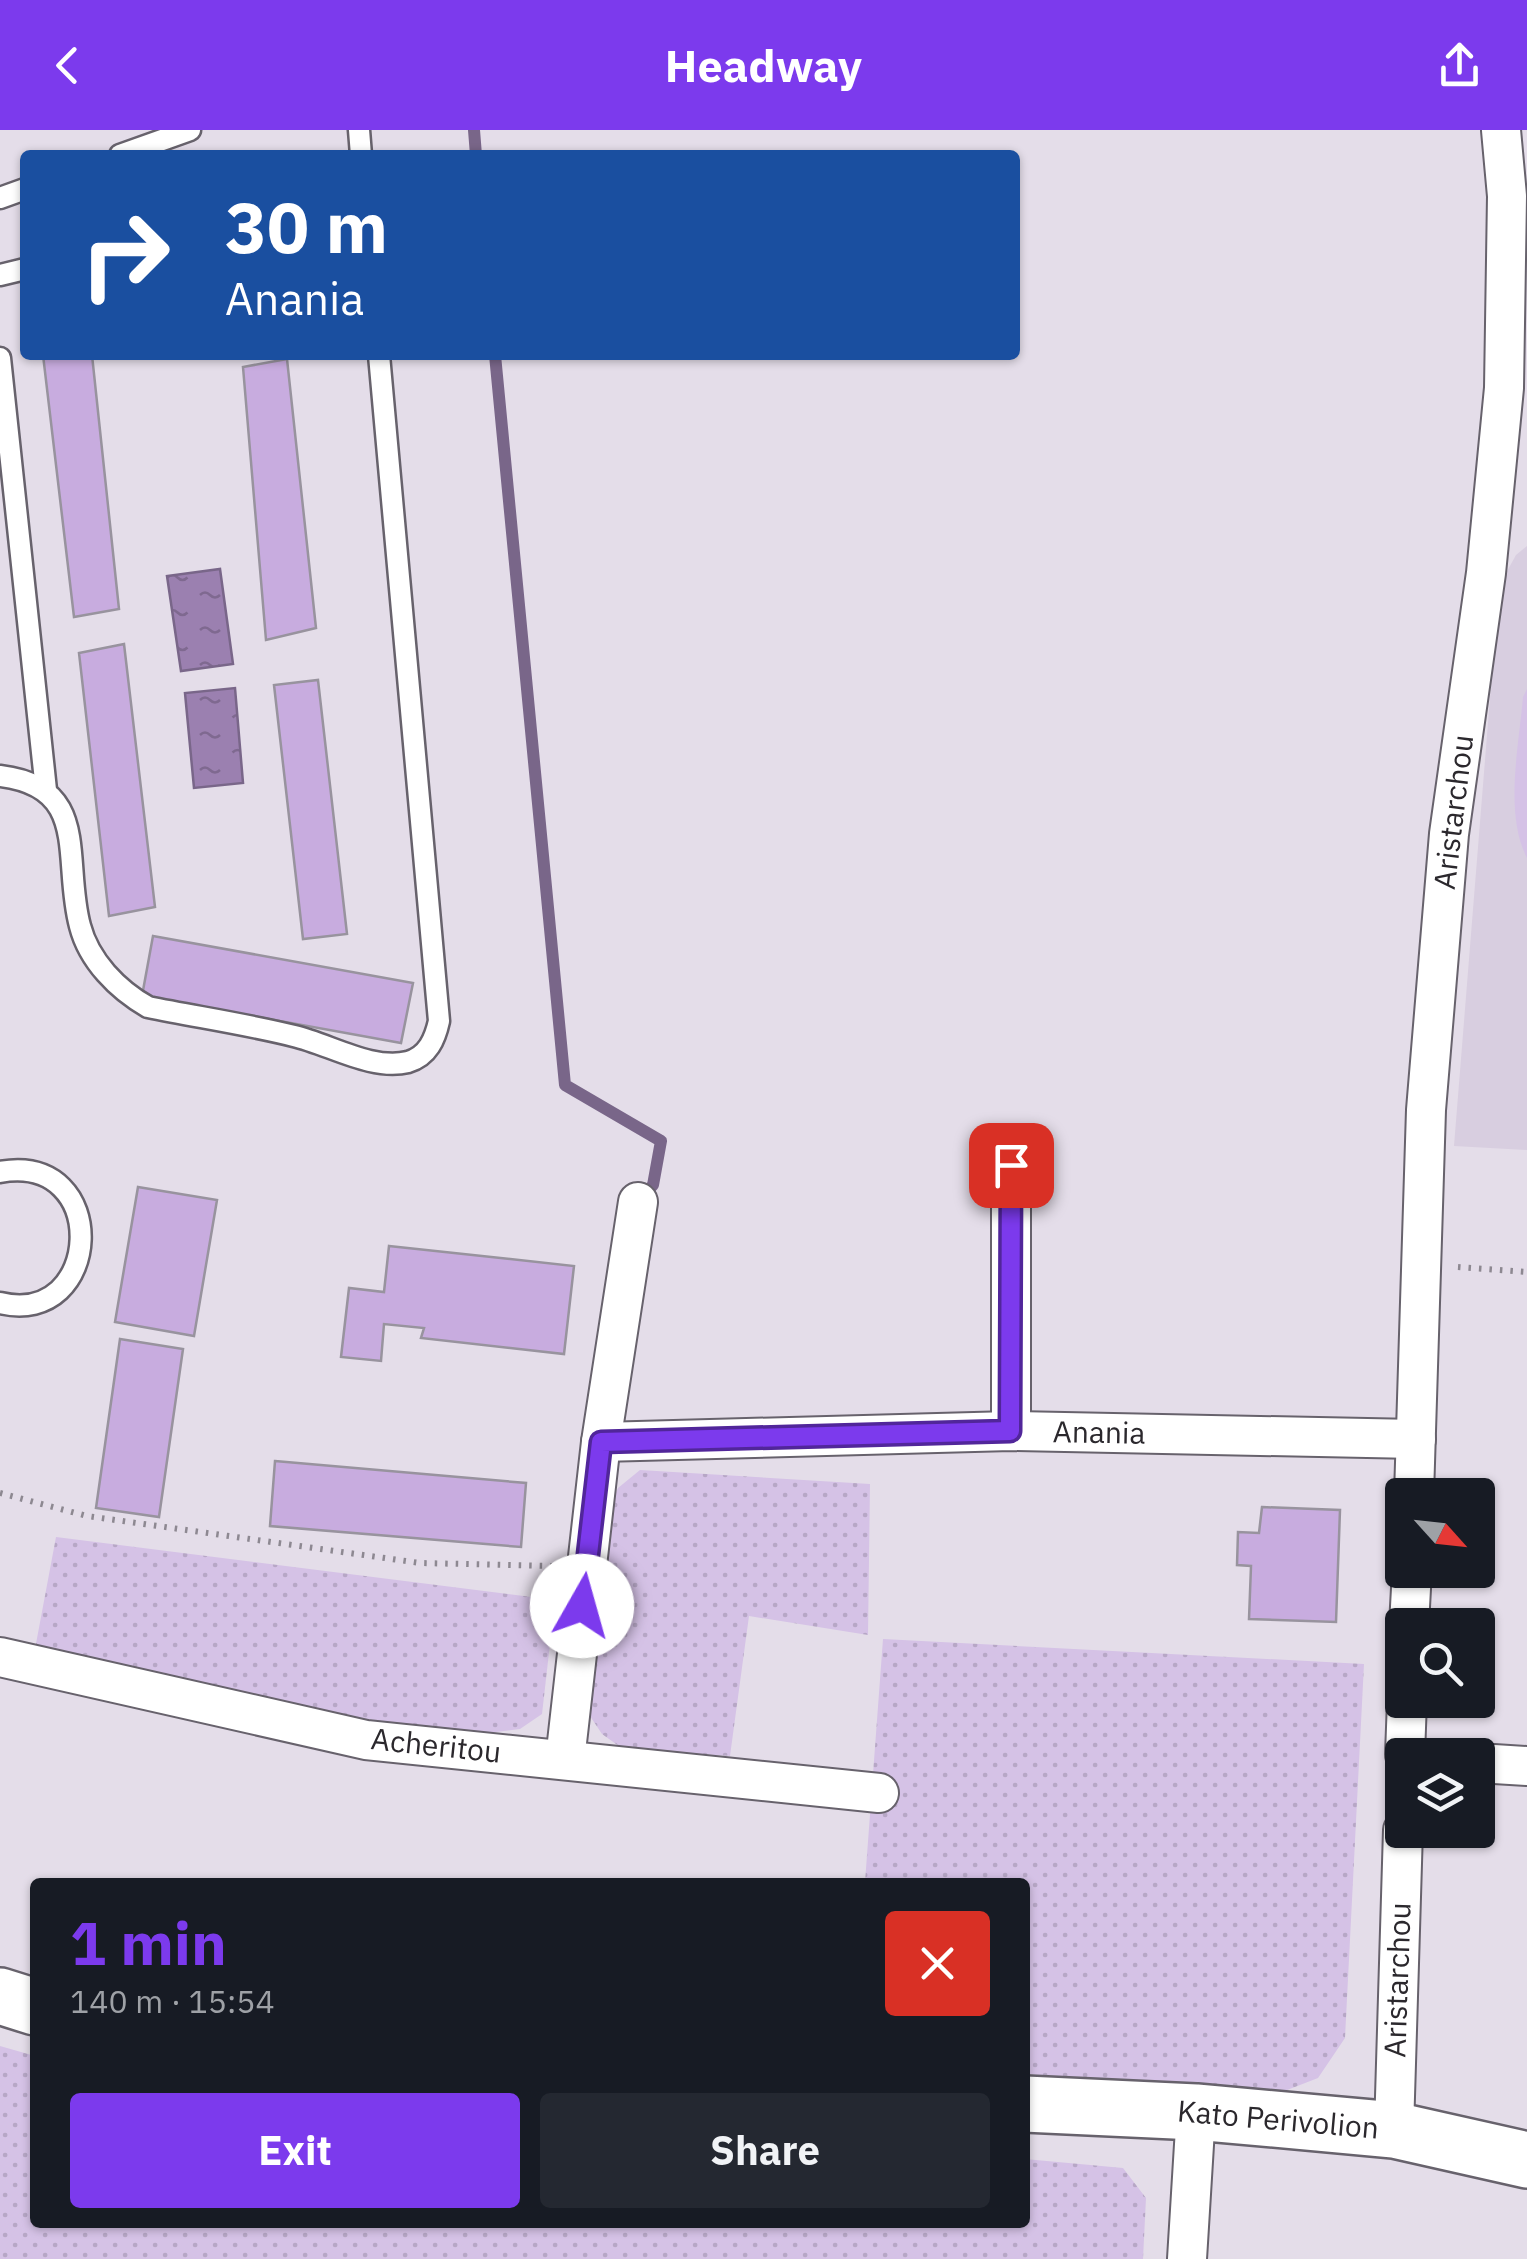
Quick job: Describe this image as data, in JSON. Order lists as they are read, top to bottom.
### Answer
{
  "streets": {
    "street": [
      "Aristarchou",
      "Anania",
      "Acheritou",
      "Kato Perivolion"
    ]
  },
  "crossings": [
    ["Aristarchou", "Anania"],
    ["Aristarchou", "Kato Perivolion"]
  ],
  "north": "bottom right",
  "page": {
    "header": "Headway",
    "turn": ["30 m", "Anania"],
    "heading": ["1 min", "140 m · 15:54"],
    "buttons": ["Exit", "Share"]
  }
}
